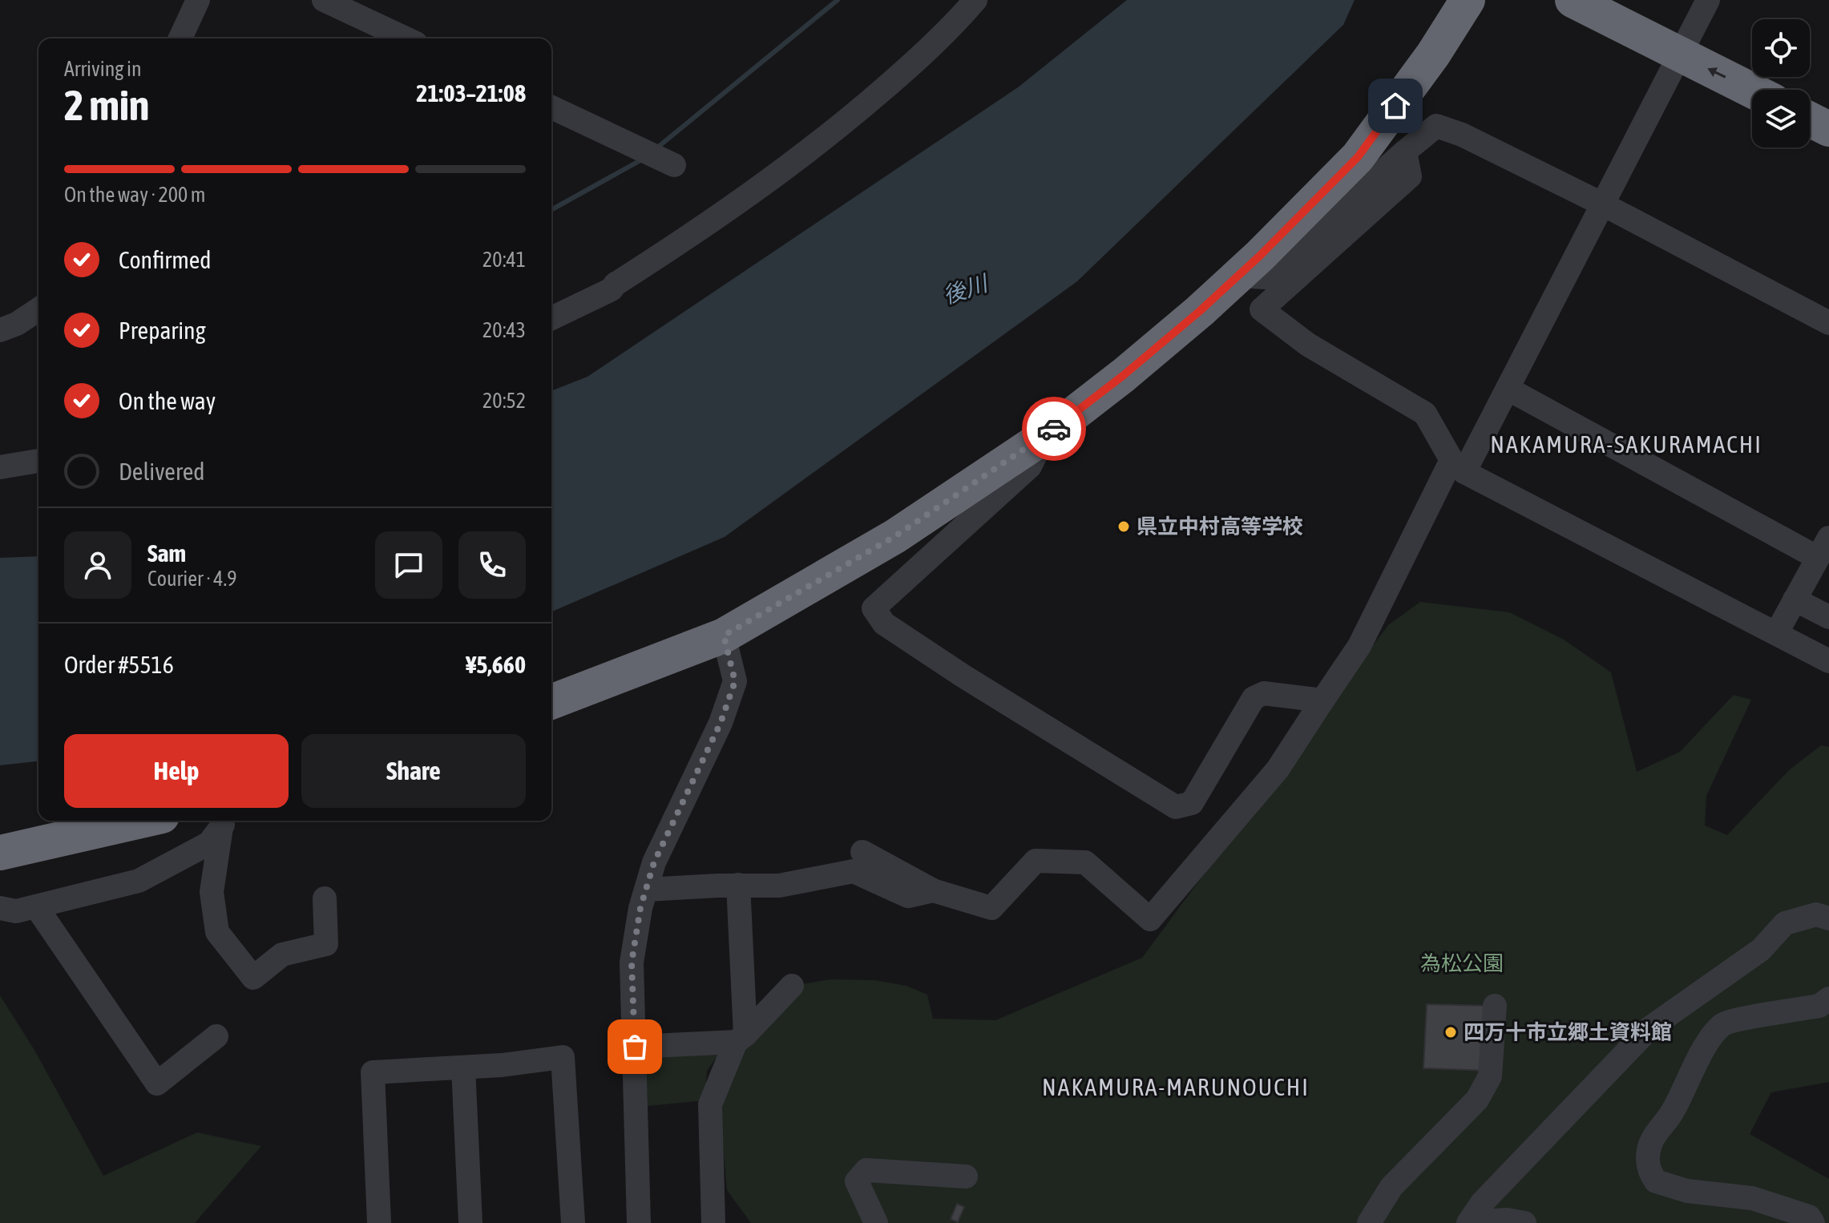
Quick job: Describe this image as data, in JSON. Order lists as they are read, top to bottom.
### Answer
{
  "districts": ["NAKAMURA-SAKURAMACHI", "NAKAMURA-MARUNOUCHI"],
  "water": ["後川"],
  "parks": ["為松公園"],
  "places": ["県立中村高等学校", "四万十市立郷土資料館"],
  "page": {
    "heading": ["2 min", "Arriving in", "21:03–21:08"],
    "panel": [
      "Sam",
      "Courier · 4.9",
      "Order #5516",
      "¥5,660"
    ],
    "bar": "On the way · 200 m",
    "list": [
      ["Confirmed", "20:41"],
      ["Preparing", "20:43"],
      ["On the way", "20:52"],
      "Delivered"
    ],
    "buttons": ["Help", "Share"]
  }
}
